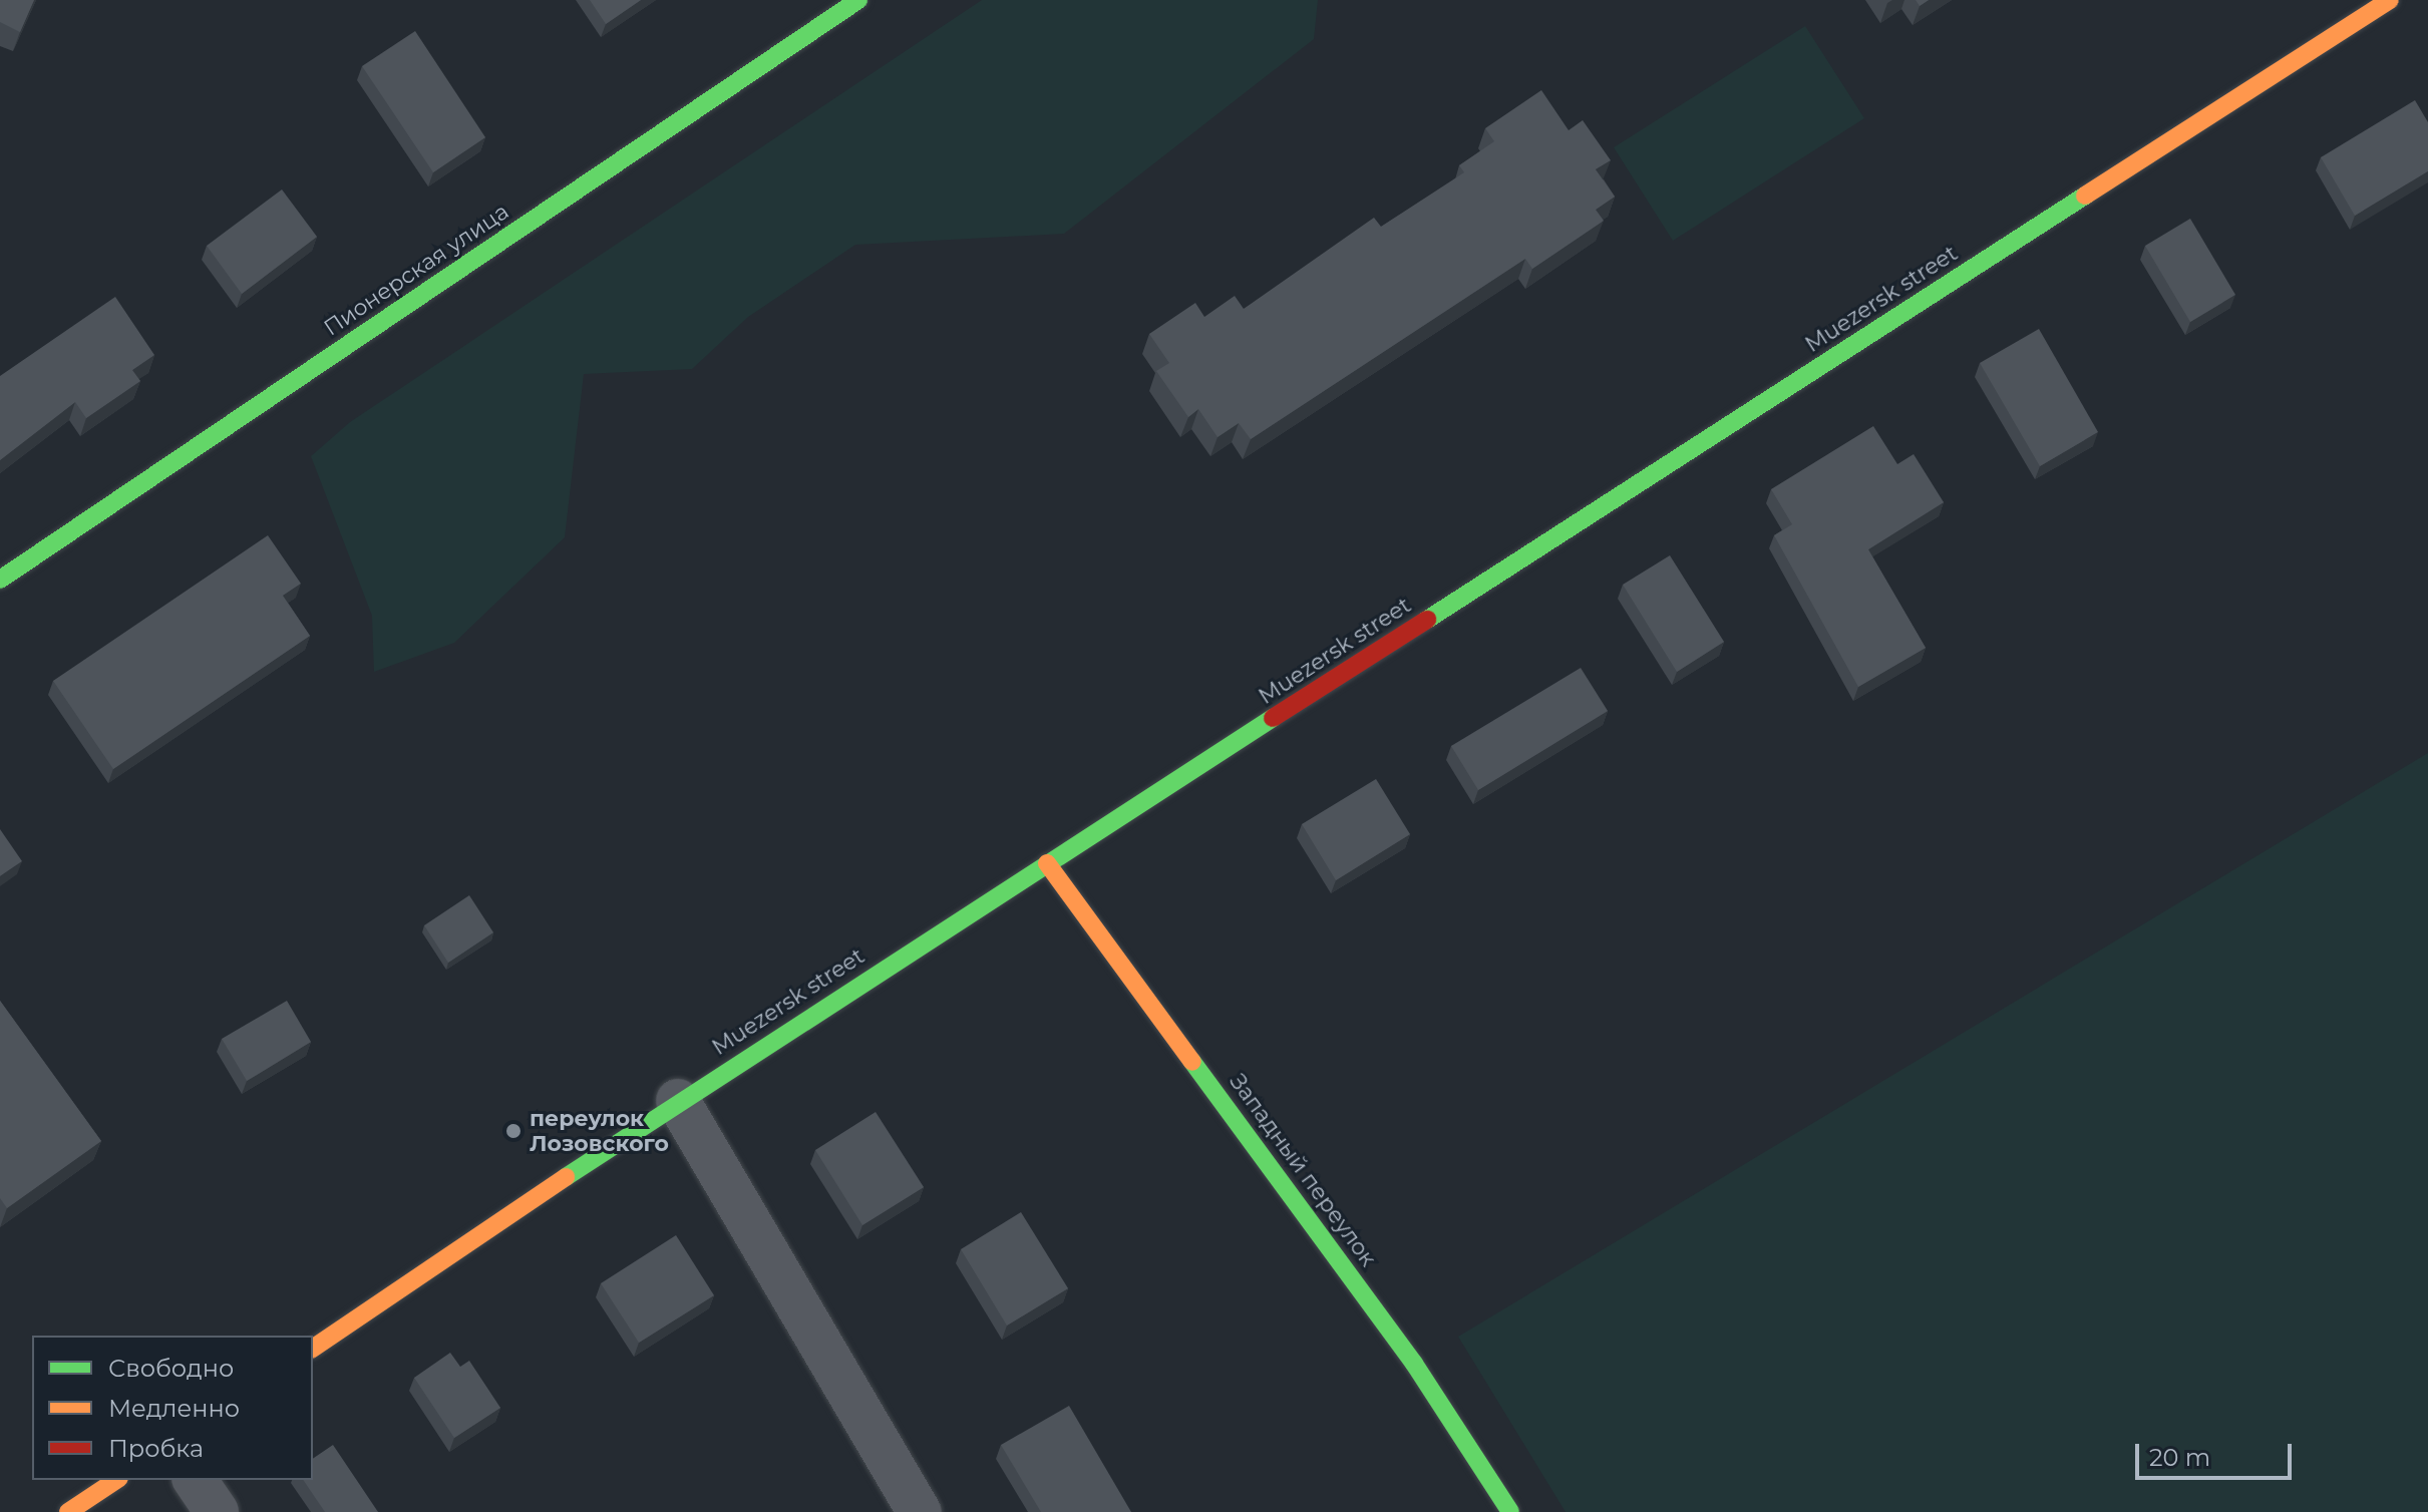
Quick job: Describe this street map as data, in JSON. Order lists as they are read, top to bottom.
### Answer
{
  "streets": {
    "main road": ["Пионерская улица", "Muezersk street", "Западный переулок"]
  },
  "crossings": [
    ["Muezersk street", "Западный переулок"]
  ],
  "places": ["переулок Лозовского"],
  "legend": ["Свободно", "Медленно", "Пробка"],
  "scale_bar": "20 m"
}
